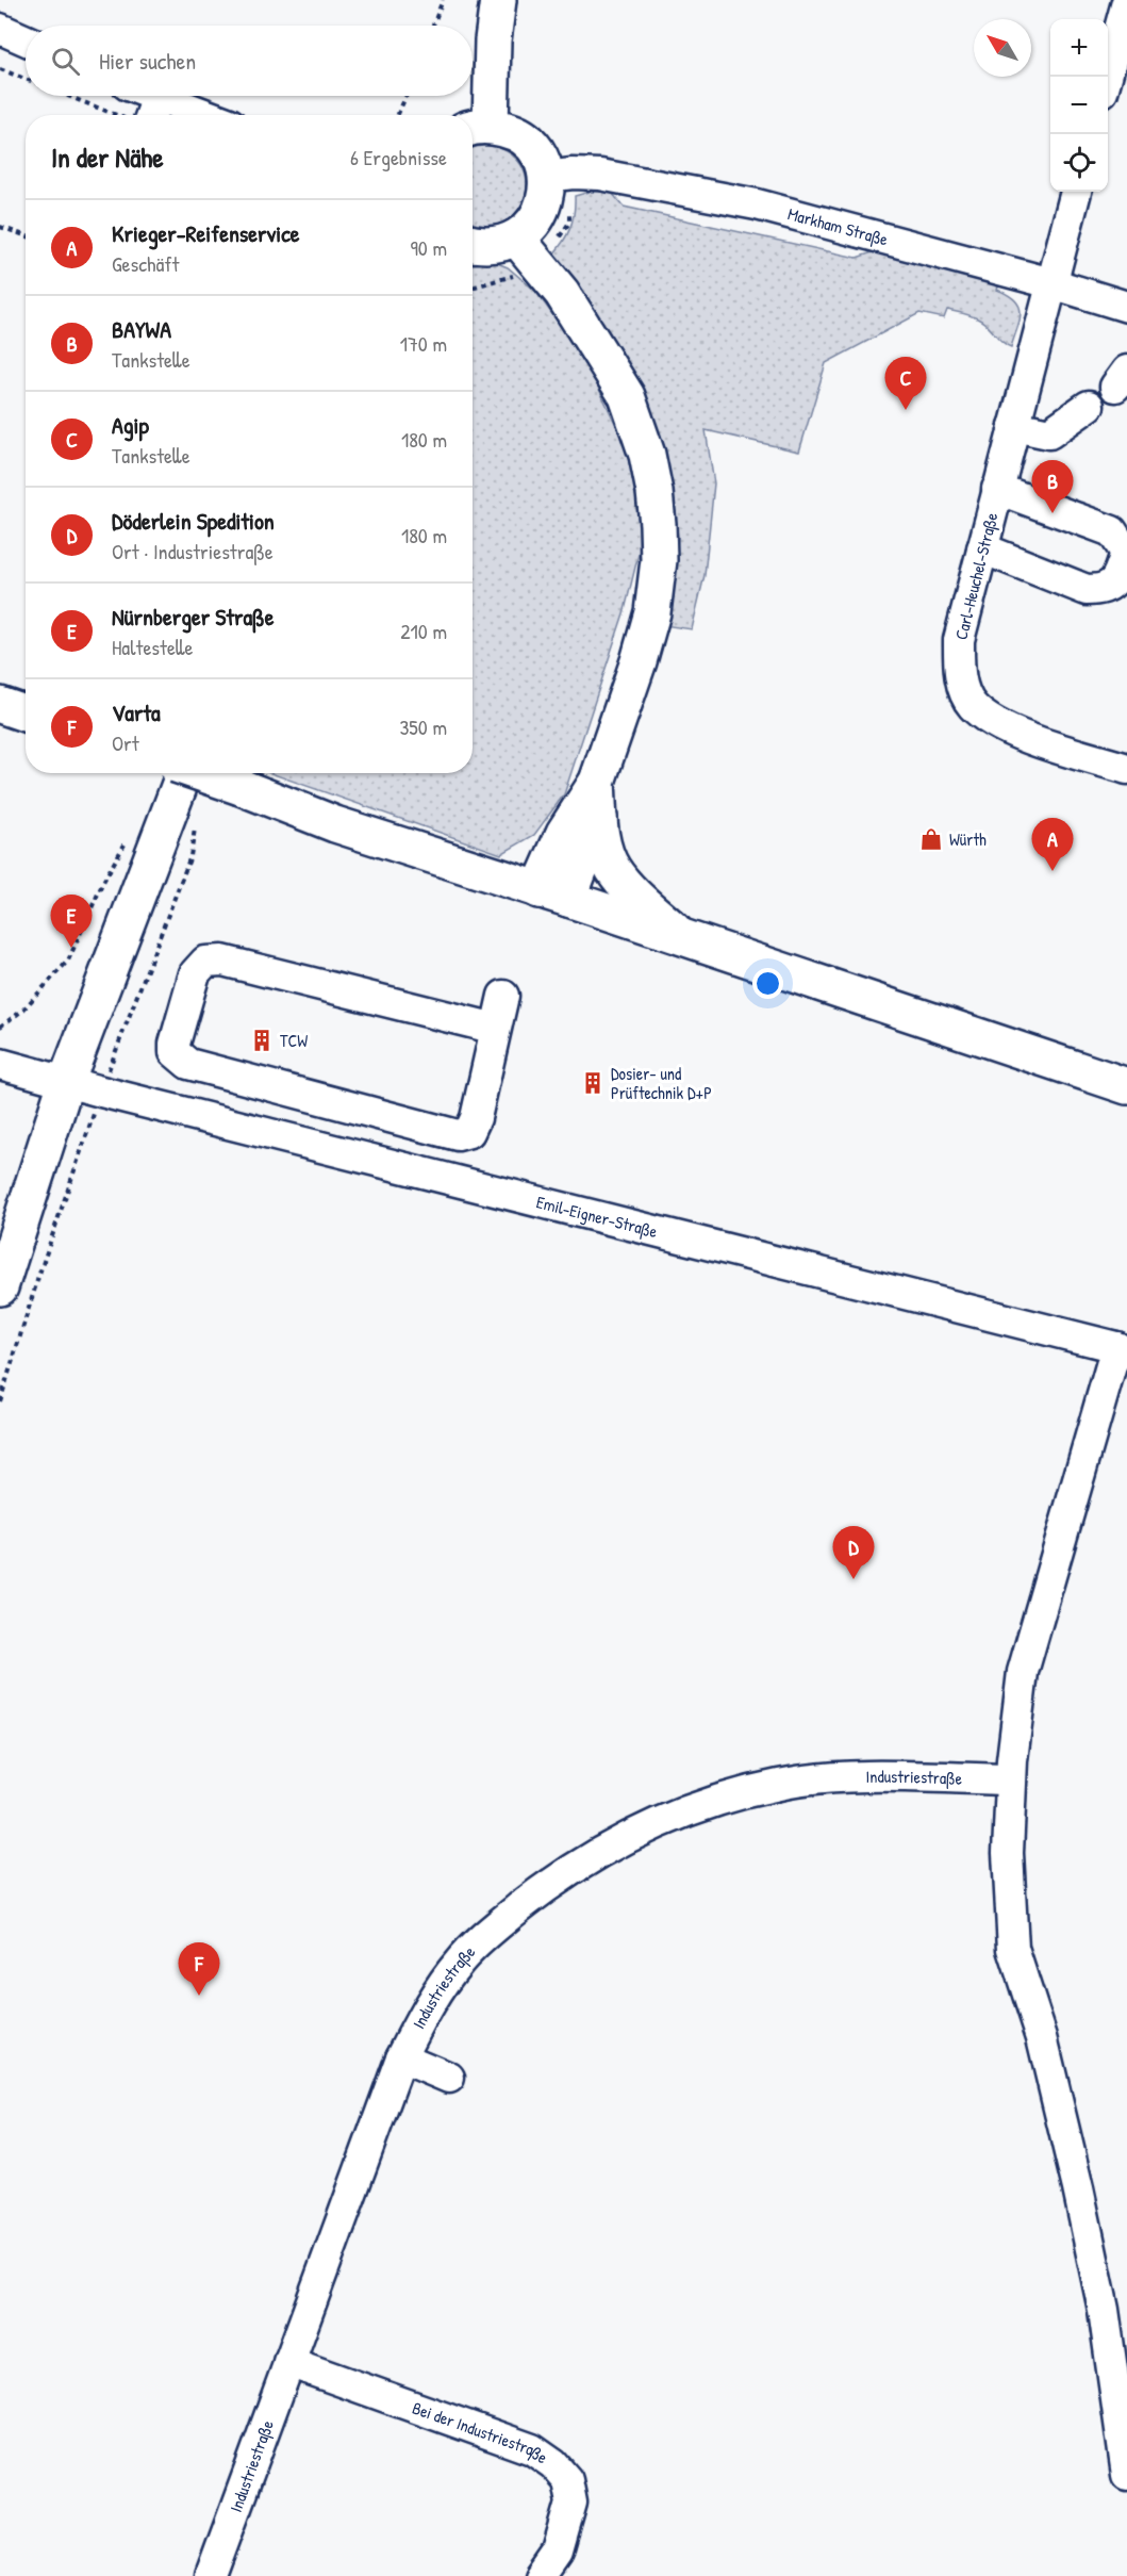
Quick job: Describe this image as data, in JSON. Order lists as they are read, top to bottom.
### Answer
{
  "streets": {
    "street": [
      "Markham Straße",
      "Carl-Heuchel-Straße",
      "Emil-Eigner-Straße",
      "Industriestraße",
      "Bei der Industriestraße"
    ]
  },
  "crossings": [
    ["Markham Straße", "Carl-Heuchel-Straße"],
    ["Industriestraße", "Bei der Industriestraße"]
  ],
  "places": {
    "shop": ["Würth"],
    "building": ["TCW", "Dosier- und Prüftechnik D+P"]
  },
  "north": "top left",
  "page": {
    "map_buttons": ["+", "−"],
    "search": "Hier suchen",
    "heading": ["In der Nähe", "6 Ergebnisse"],
    "list": [
      {
        "mark": "A",
        "name": "Krieger-Reifenservice",
        "note": "Geschäft",
        "value": "90 m"
      },
      {
        "mark": "B",
        "name": "BAYWA",
        "note": "Tankstelle",
        "value": "170 m"
      },
      {
        "mark": "C",
        "name": "Agip",
        "note": "Tankstelle",
        "value": "180 m"
      },
      {
        "mark": "D",
        "name": "Döderlein Spedition",
        "note": "Ort · Industriestraße",
        "value": "180 m"
      },
      {
        "mark": "E",
        "name": "Nürnberger Straße",
        "note": "Haltestelle",
        "value": "210 m"
      },
      {
        "mark": "F",
        "name": "Varta",
        "note": "Ort",
        "value": "350 m"
      }
    ],
    "pins": [
      "C",
      "B",
      "A",
      "E",
      "D",
      "F"
    ]
  }
}
